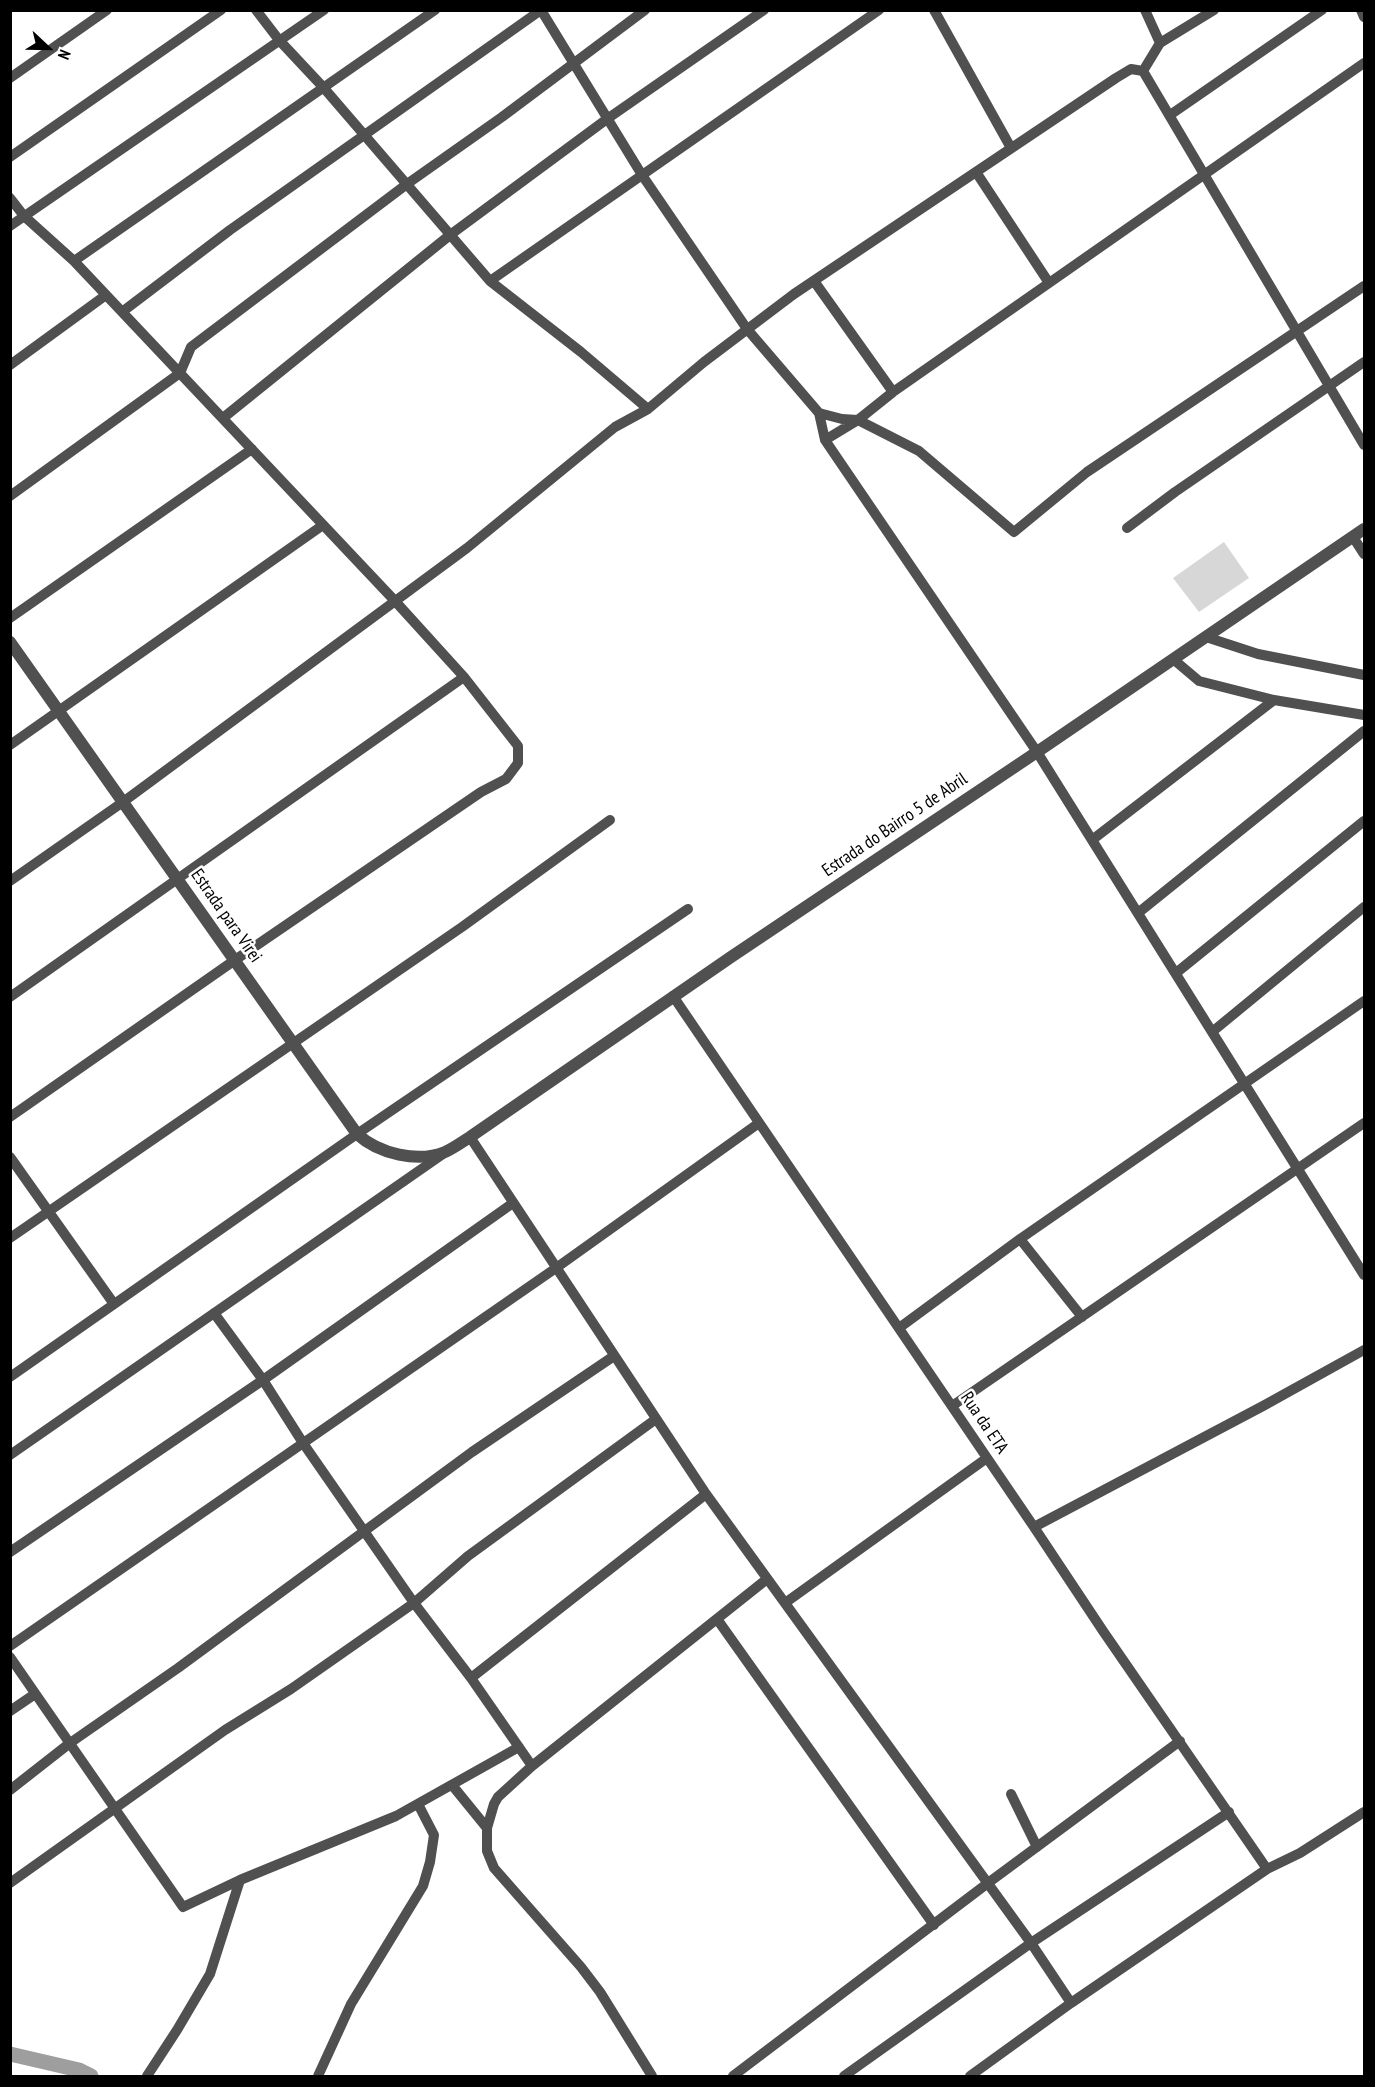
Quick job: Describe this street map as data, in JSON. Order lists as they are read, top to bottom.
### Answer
{
  "streets": {
    "street": ["Estrada do Bairro 5 de Abril", "Estrada para Virei", "Rua da ETA"]
  },
  "crossings": [
    ["Estrada do Bairro 5 de Abril", "Estrada para Virei"],
    ["Estrada do Bairro 5 de Abril", "Rua da ETA"]
  ],
  "north": "right"
}
